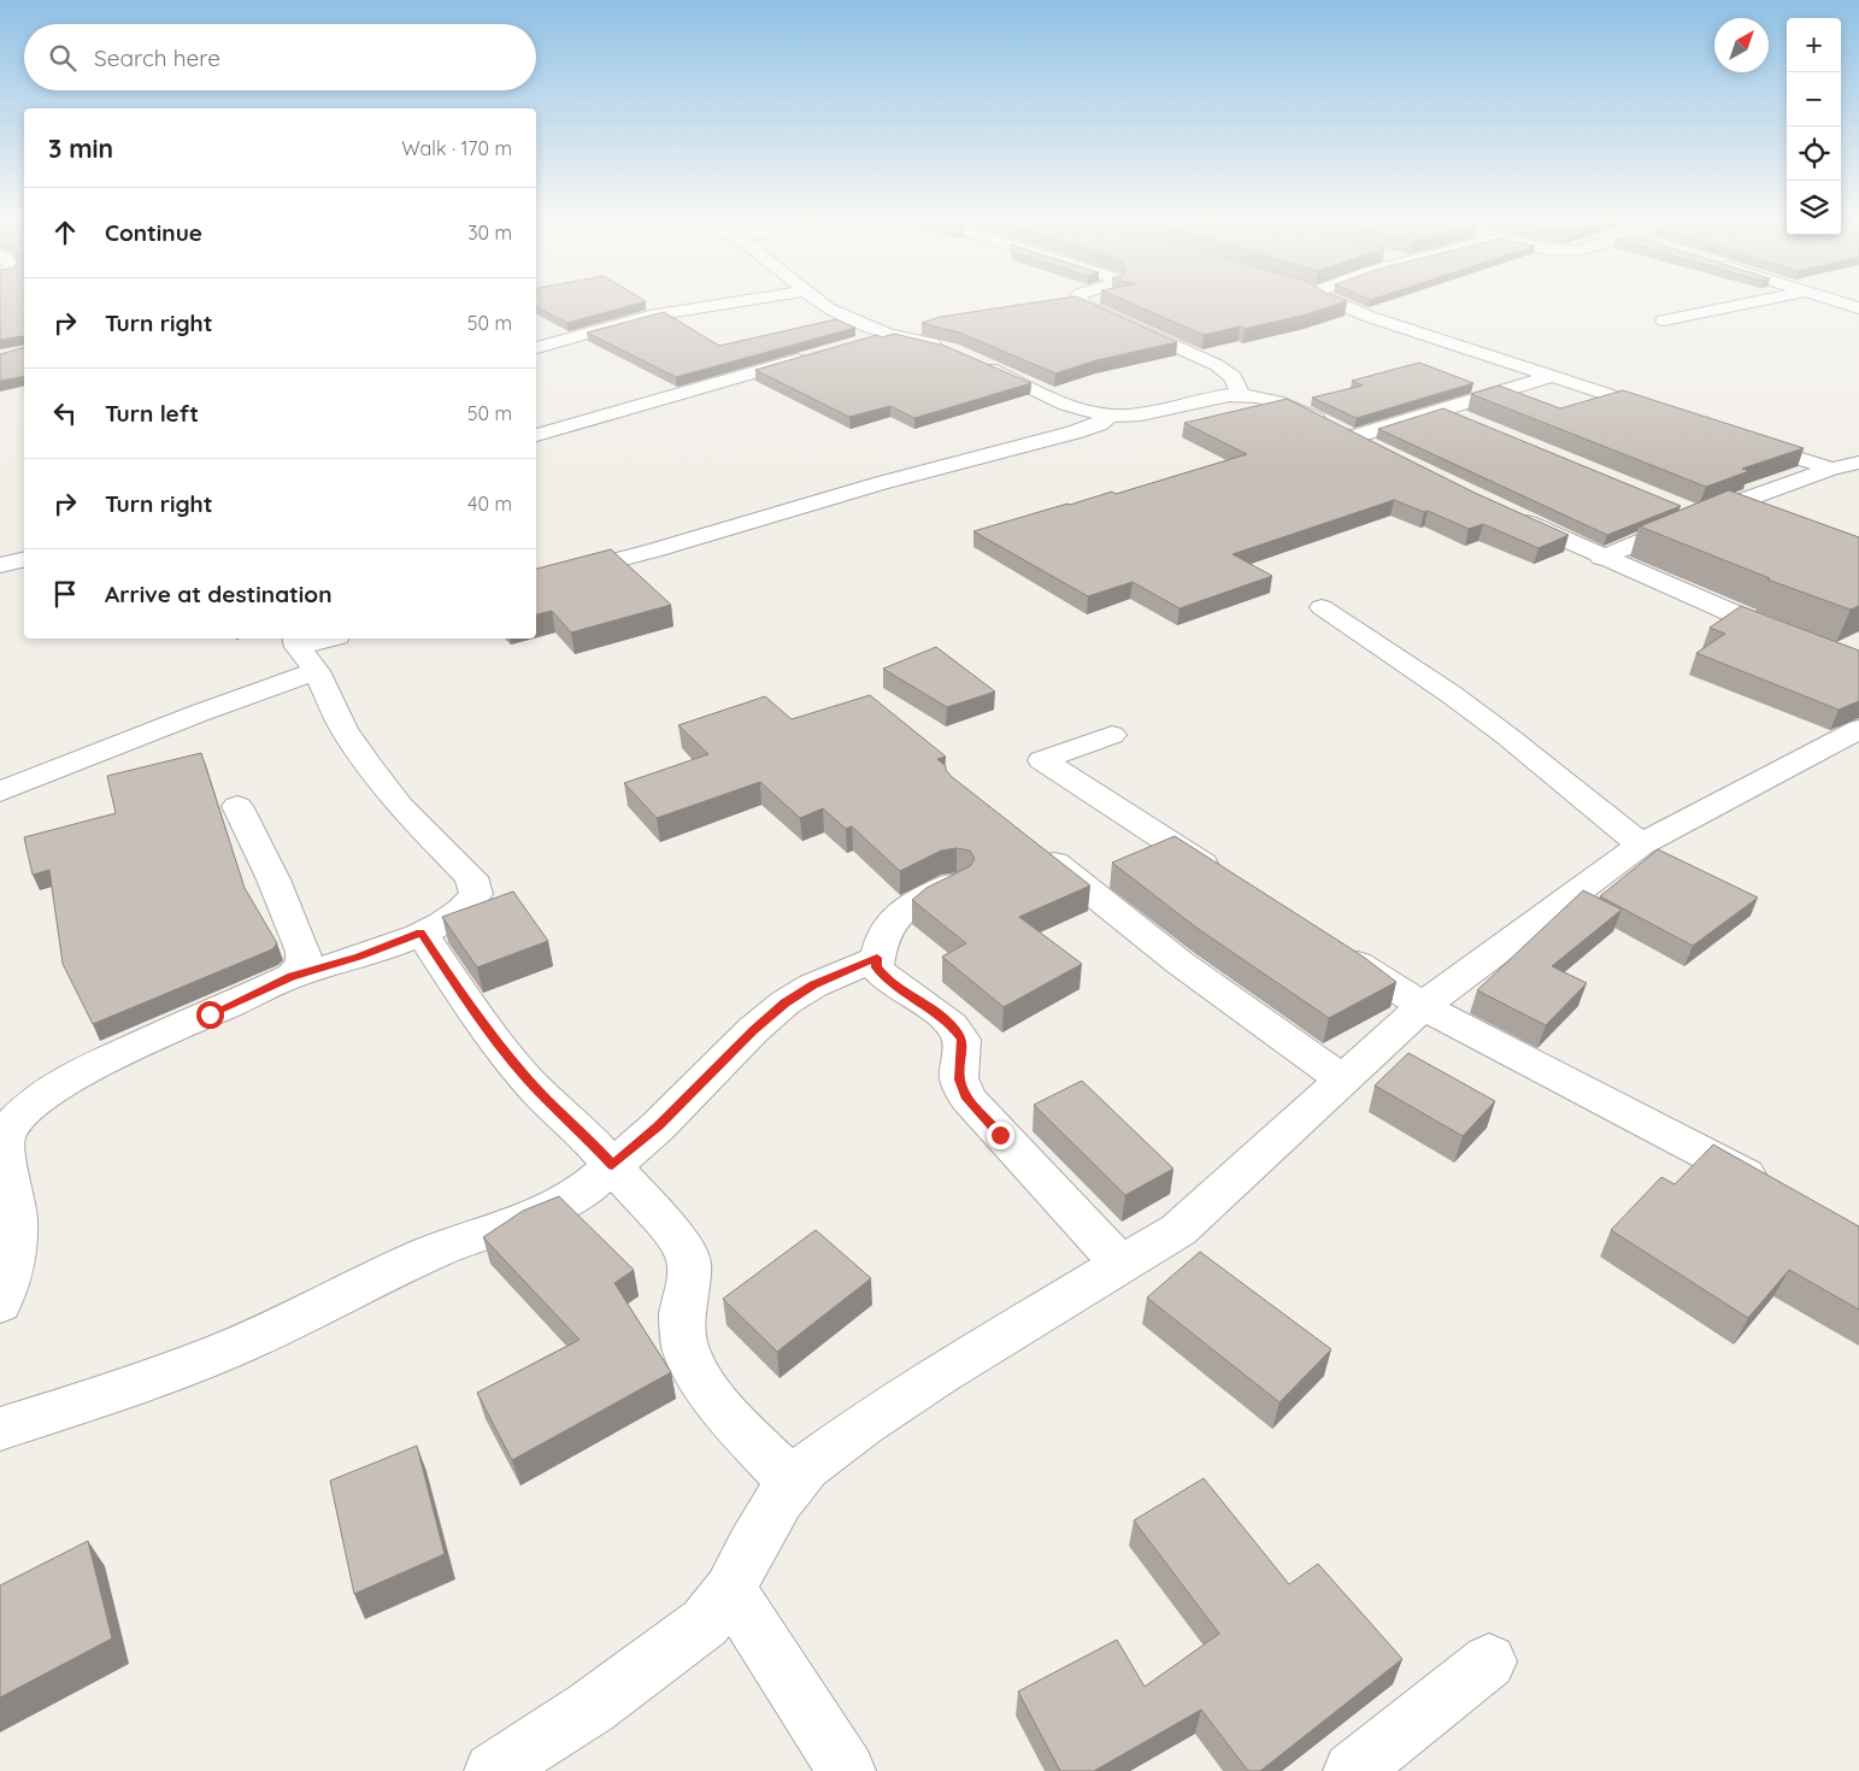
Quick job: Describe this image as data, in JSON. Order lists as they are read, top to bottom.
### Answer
{
  "north": "top right",
  "page": {
    "map_buttons": ["+", "−"],
    "search": "Search here",
    "heading": ["3 min", "Walk · 170 m"],
    "list": [
      ["Continue", "30 m"],
      ["Turn right", "50 m"],
      ["Turn left", "50 m"],
      ["Turn right", "40 m"],
      "Arrive at destination"
    ]
  }
}
